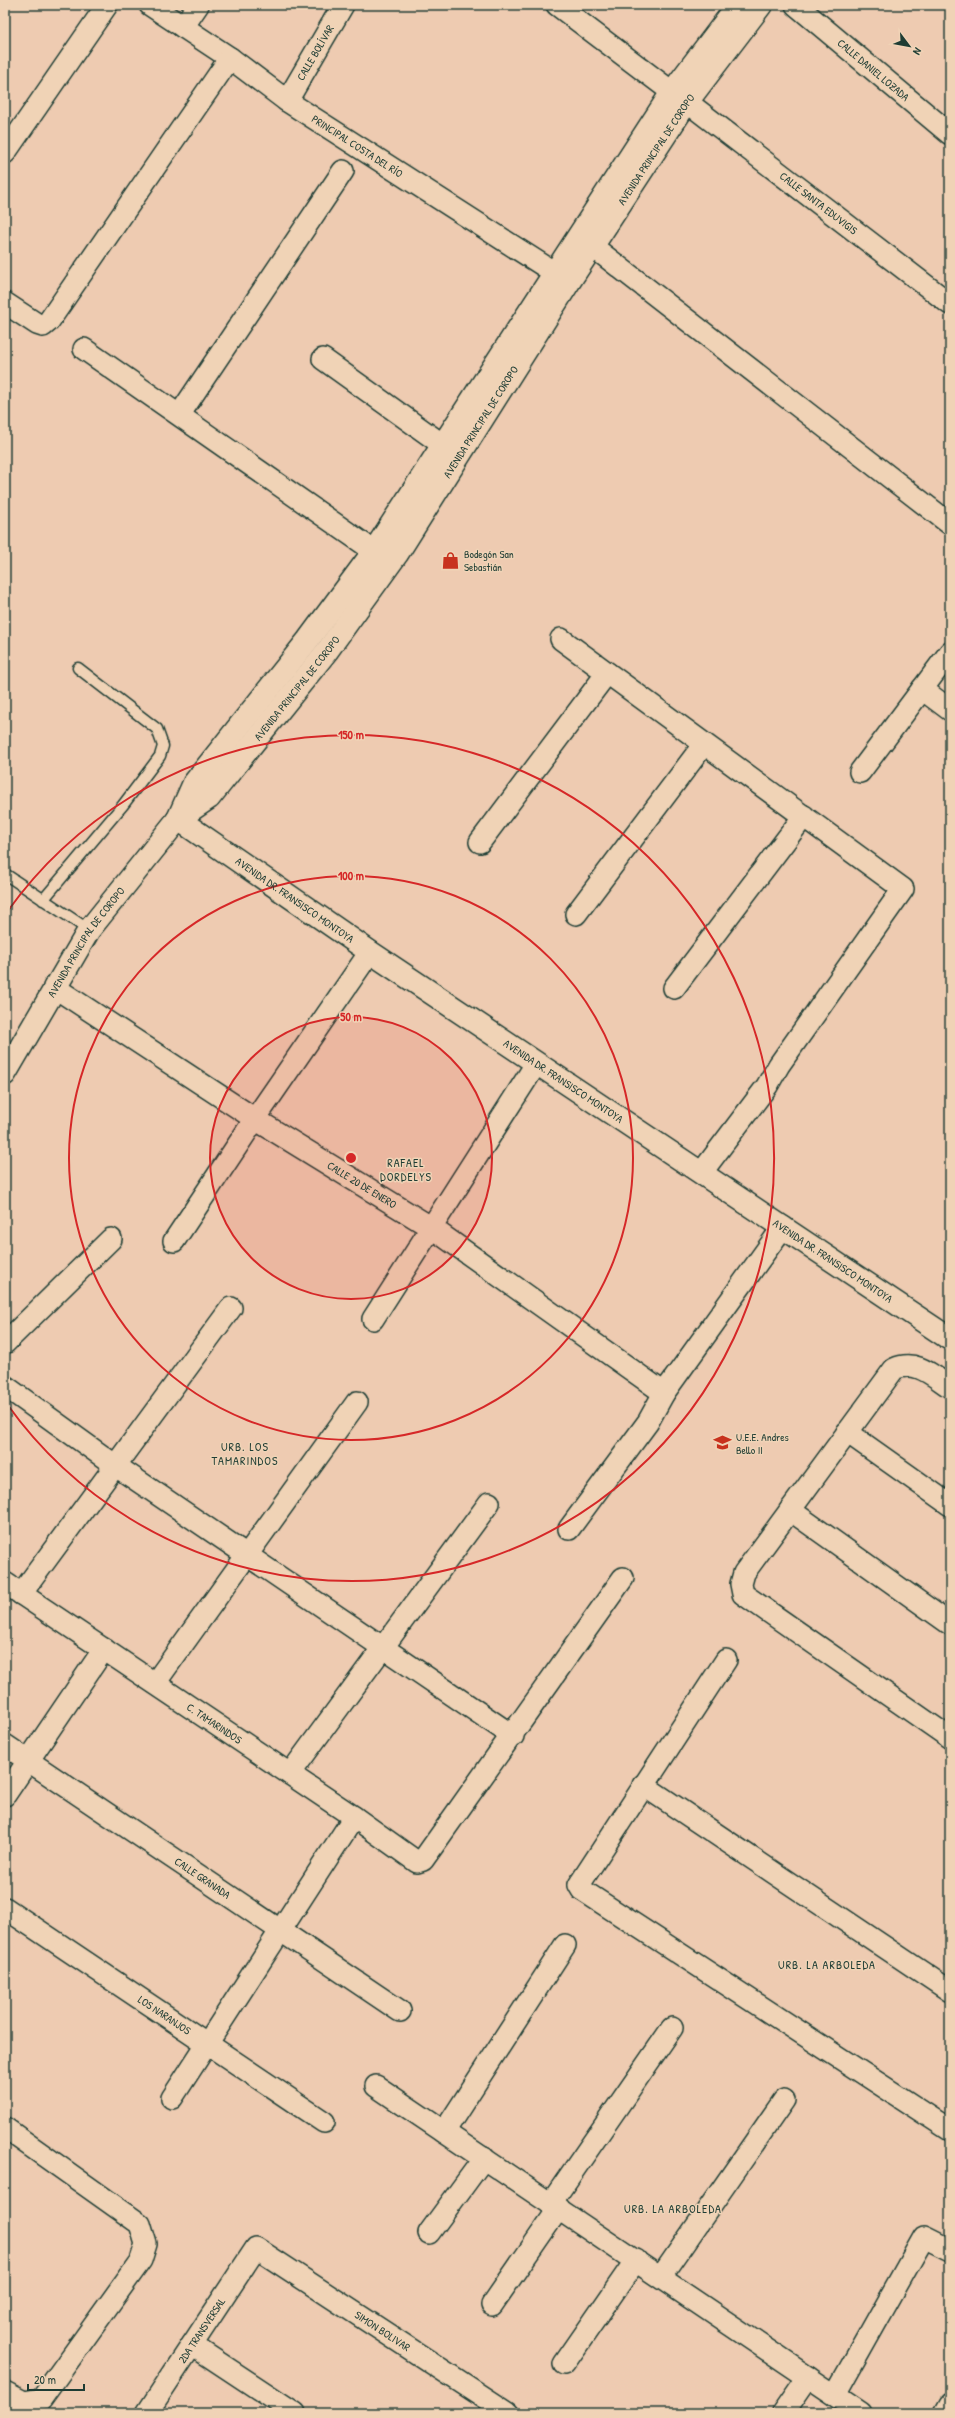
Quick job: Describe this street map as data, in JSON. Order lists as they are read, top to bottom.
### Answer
{
  "streets": {
    "main road": ["AVENIDA PRINCIPAL DE COROPO", "AVENIDA DR. FRANSISCO MONTOYA"],
    "street": [
      "CALLE BOLÍVAR",
      "CALLE DANIEL LOZADA",
      "PRINCIPAL COSTA DEL RÍO",
      "CALLE SANTA EDUVIGIS",
      "CALLE 20 DE ENERO",
      "C. TAMARINDOS",
      "CALLE GRANADA",
      "LOS NARANJOS",
      "2DA TRANSVERSAL",
      "SIMON BOLIVAR"
    ]
  },
  "crossings": [
    ["CALLE BOLÍVAR", "PRINCIPAL COSTA DEL RÍO"],
    ["PRINCIPAL COSTA DEL RÍO", "AVENIDA PRINCIPAL DE COROPO"],
    ["AVENIDA PRINCIPAL DE COROPO", "CALLE SANTA EDUVIGIS"],
    ["AVENIDA PRINCIPAL DE COROPO", "AVENIDA DR. FRANSISCO MONTOYA"],
    ["AVENIDA PRINCIPAL DE COROPO", "CALLE 20 DE ENERO"],
    ["2DA TRANSVERSAL", "SIMON BOLIVAR"]
  ],
  "districts": [
    "RAFAEL DORDELYS",
    "URB. LOS TAMARINDOS",
    "URB. LA ARBOLEDA",
    "URB. LA ARBOLEDA"
  ],
  "places": {
    "shop": ["Bodegón San Sebastián"],
    "school or university": ["U.E.E. Andres Bello II"]
  },
  "scale_bar": "20 m",
  "north": "bottom right",
  "rings": ["150 m", "100 m", "50 m"]
}
